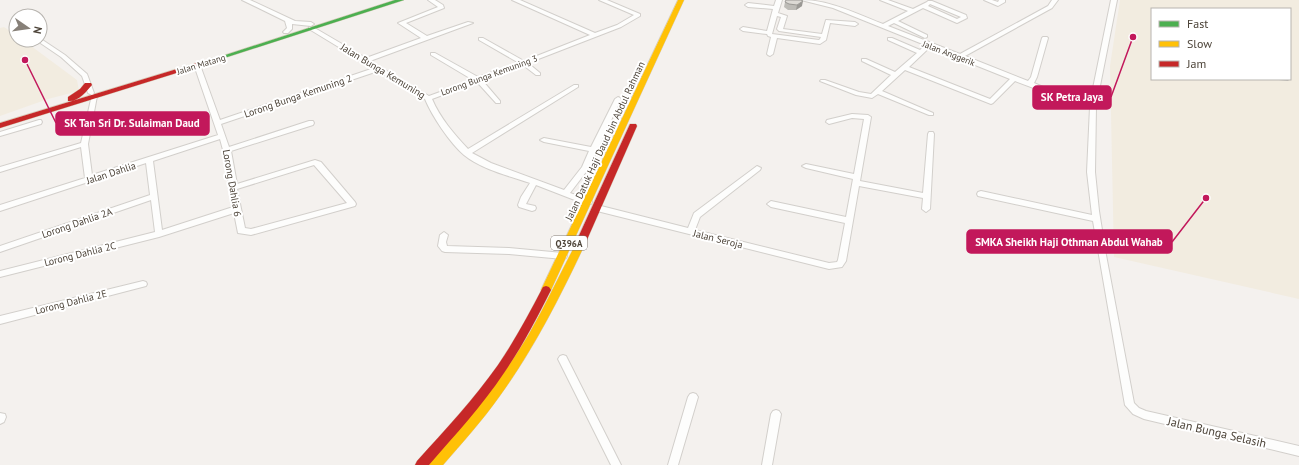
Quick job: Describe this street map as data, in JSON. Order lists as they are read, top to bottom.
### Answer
{
  "streets": {
    "main road": ["Jalan Matang", "Jalan Datuk Haji Daud bin Abdul Rahman", "Q396A"],
    "street": [
      "Jalan Anggerik",
      "Jalan Bunga Kemuning",
      "Lorong Bunga Kemuning 3",
      "Lorong Bunga Kemuning 2",
      "Jalan Dahlia",
      "Lorong Dahlia 6",
      "Lorong Dahlia 2A",
      "Jalan Seroja",
      "Lorong Dahlia 2C",
      "Lorong Dahlia 2E",
      "Jalan Bunga Selasih"
    ]
  },
  "crossings": [
    ["Jalan Matang", "Jalan Bunga Kemuning"],
    ["Jalan Matang", "Lorong Dahlia 6"],
    ["Jalan Bunga Kemuning", "Lorong Bunga Kemuning 3"],
    ["Jalan Bunga Kemuning", "Lorong Bunga Kemuning 2"],
    ["Jalan Bunga Kemuning", "Jalan Datuk Haji Daud bin Abdul Rahman"],
    ["Lorong Bunga Kemuning 2", "Lorong Dahlia 6"],
    ["Jalan Datuk Haji Daud bin Abdul Rahman", "Jalan Seroja"],
    ["Jalan Dahlia", "Lorong Dahlia 6"],
    ["Lorong Dahlia 6", "Lorong Dahlia 2C"]
  ],
  "places": ["SK Petra Jaya", "SK Tan Sri Dr. Sulaiman Daud", "SMKA Sheikh Haji Othman Abdul Wahab"],
  "legend": ["Fast", "Slow", "Jam"],
  "north": "right"
}
